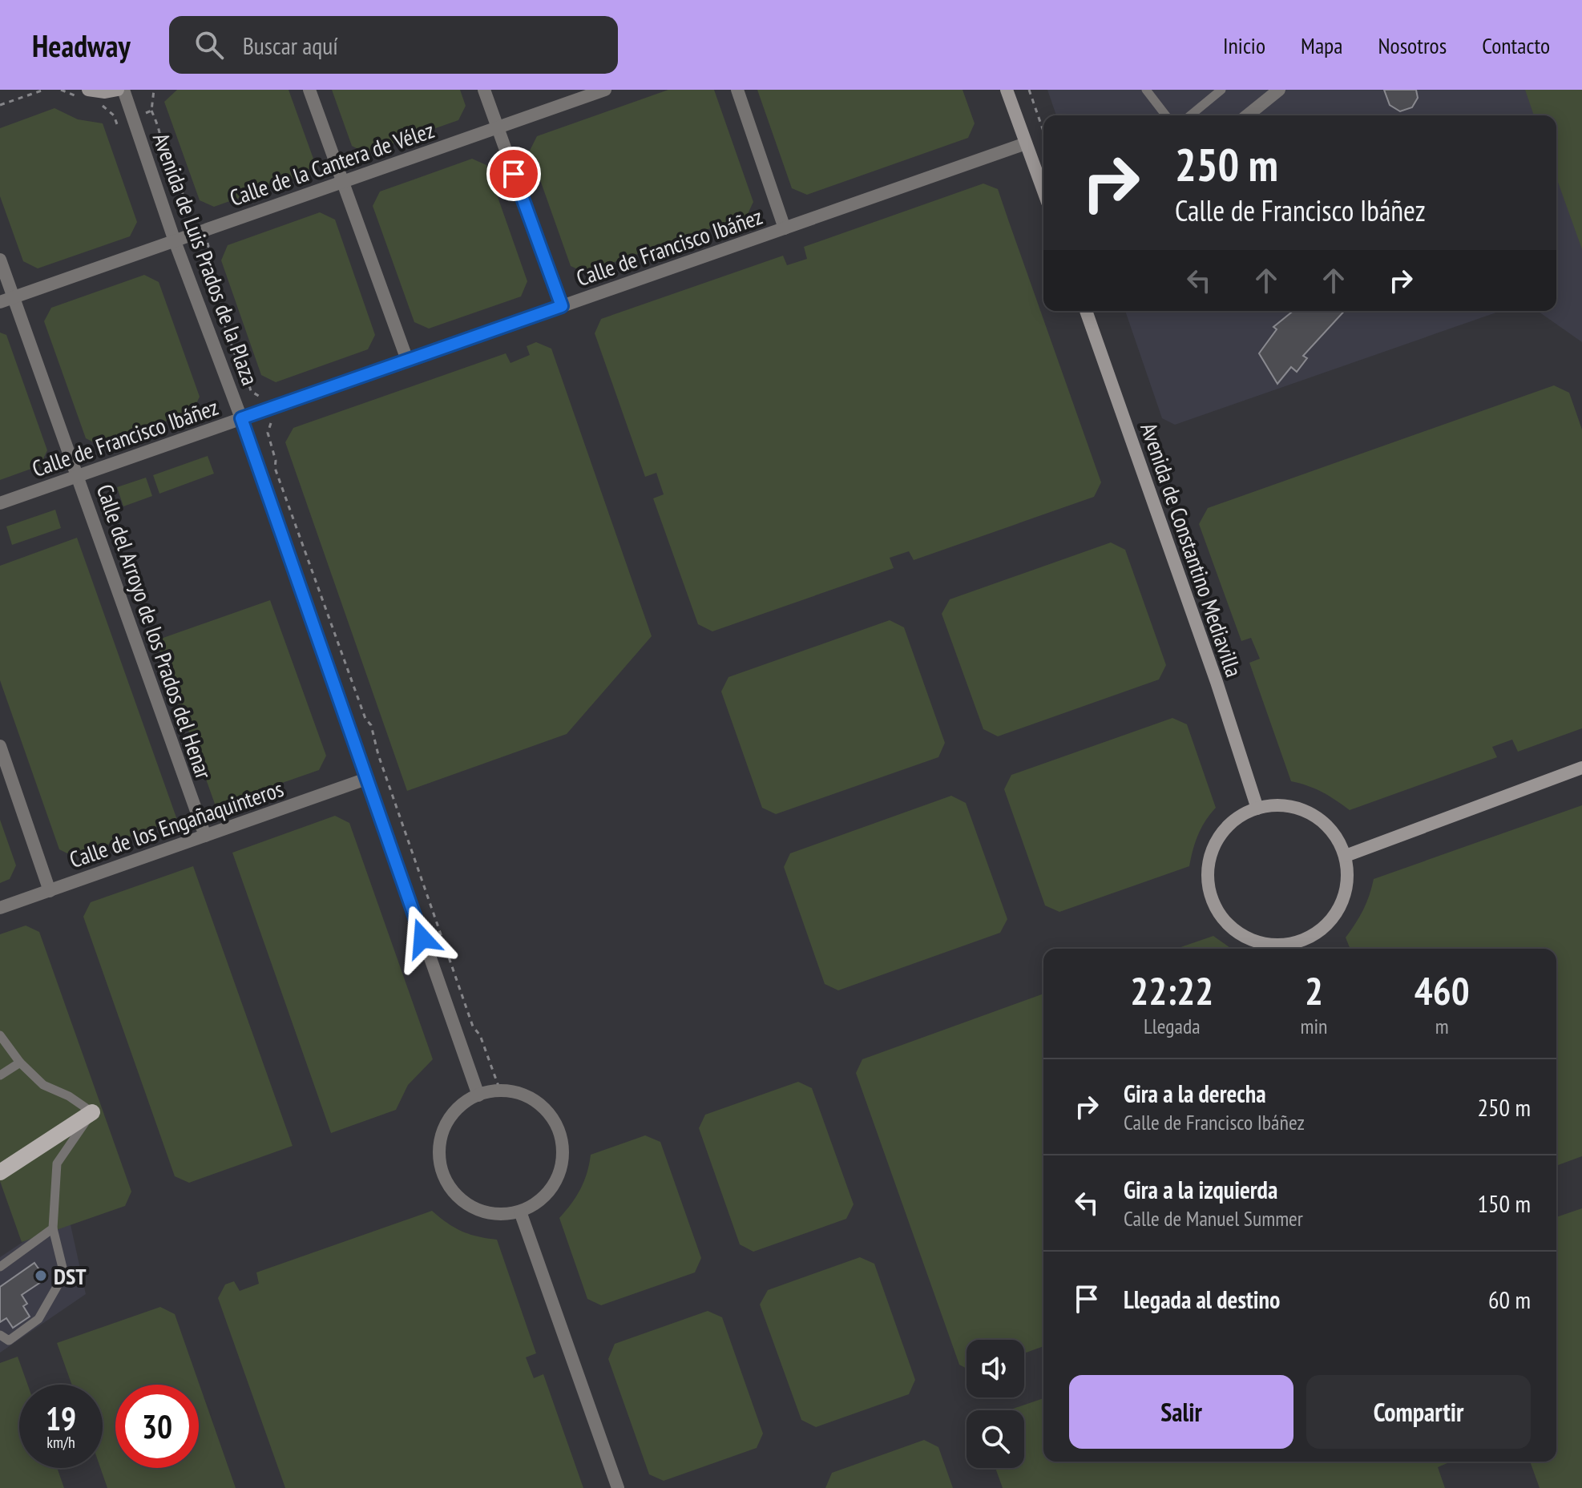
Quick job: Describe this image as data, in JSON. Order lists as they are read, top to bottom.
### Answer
{
  "streets": {
    "street": [
      "Calle de la Cantera de Vélez",
      "Calle de Francisco Ibáñez",
      "Avenida de Luis Prados de la Plaza",
      "Avenida de Constantino Mediavilla",
      "Calle del Arroyo de los Prados del Henar",
      "Calle de los Engañaquinteros"
    ]
  },
  "crossings": [
    ["Calle de la Cantera de Vélez", "Avenida de Luis Prados de la Plaza"],
    ["Calle de la Cantera de Vélez", "Calle del Arroyo de los Prados del Henar"],
    ["Calle de Francisco Ibáñez", "Avenida de Luis Prados de la Plaza"],
    ["Calle de Francisco Ibáñez", "Calle del Arroyo de los Prados del Henar"],
    ["Avenida de Luis Prados de la Plaza", "Calle de los Engañaquinteros"],
    ["Calle del Arroyo de los Prados del Henar", "Calle de los Engañaquinteros"]
  ],
  "places": ["DST"],
  "page": {
    "header": "Headway",
    "search": "Buscar aquí",
    "nav": [
      "Inicio",
      "Mapa",
      "Nosotros",
      "Contacto"
    ],
    "turn": ["250 m", "Calle de Francisco Ibáñez"],
    "eta": [
      "22:22",
      "Llegada",
      "2",
      "min",
      "460",
      "m"
    ],
    "list": [
      {
        "name": "Gira a la derecha",
        "note": "Calle de Francisco Ibáñez",
        "value": "250 m"
      },
      {
        "name": "Gira a la izquierda",
        "note": "Calle de Manuel Summer",
        "value": "150 m"
      },
      {
        "name": "Llegada al destino",
        "value": "60 m"
      }
    ],
    "buttons": ["Salir", "Compartir"],
    "speed": "19 km/h",
    "limit": "30"
  }
}
